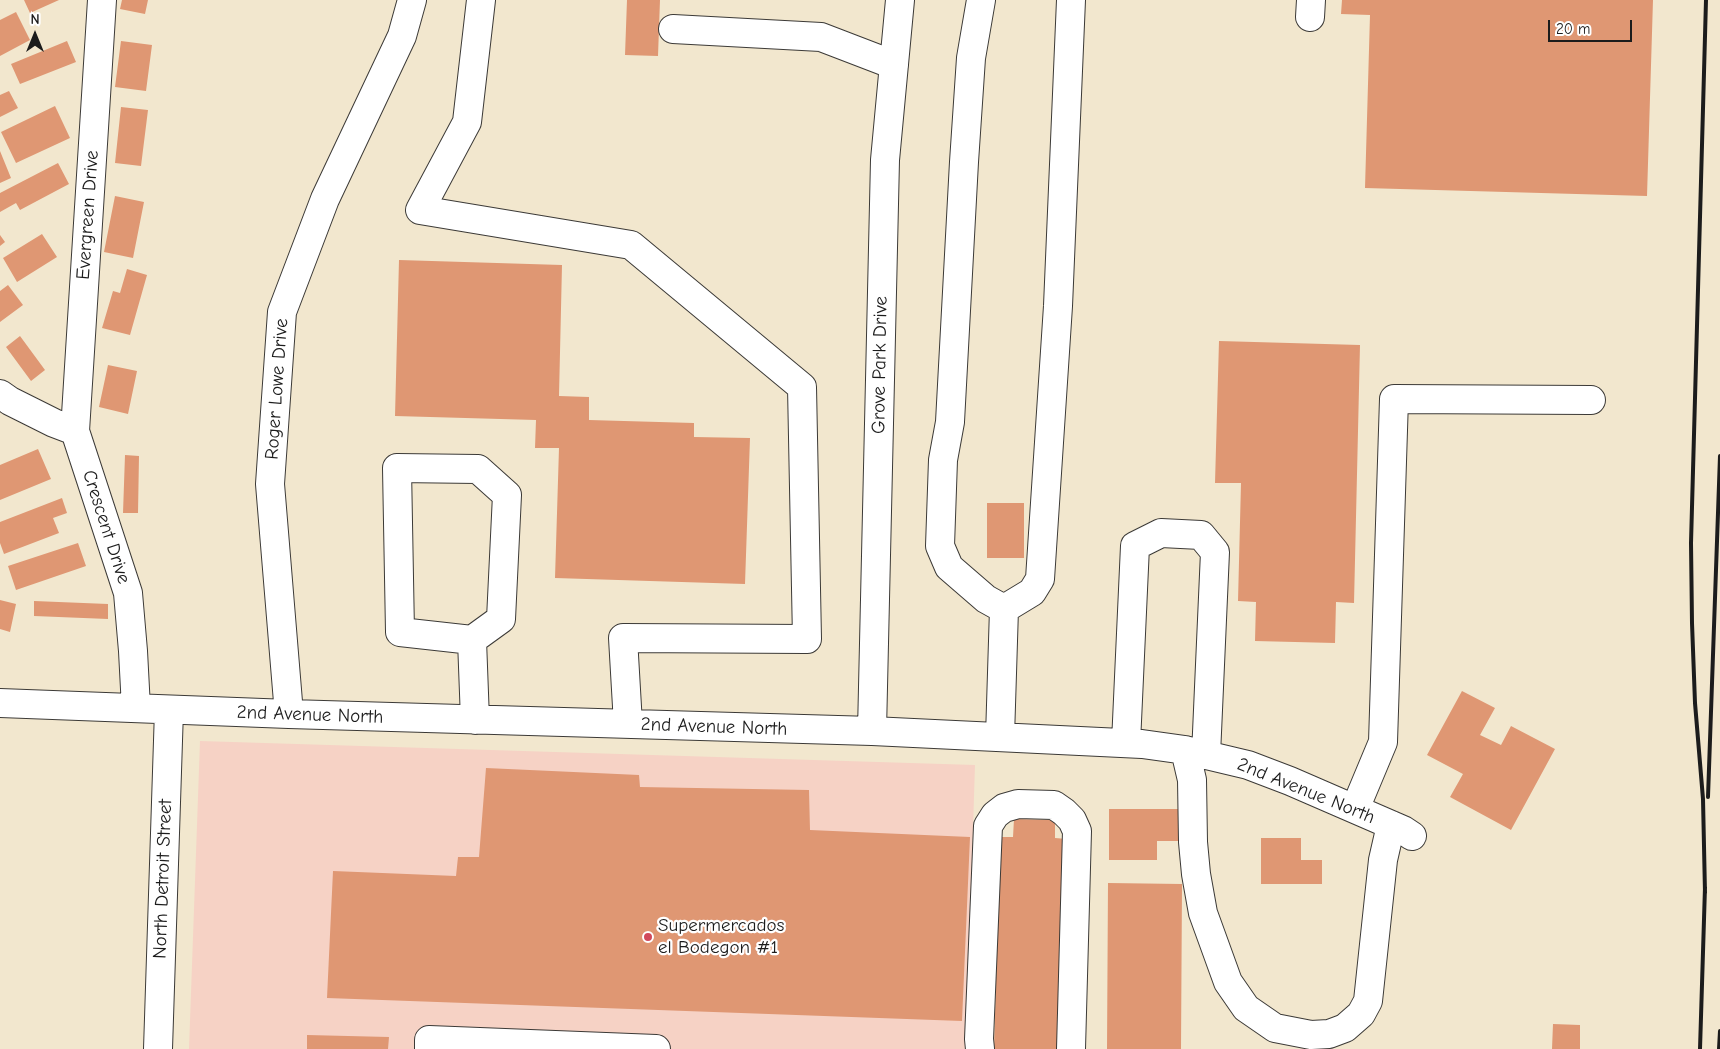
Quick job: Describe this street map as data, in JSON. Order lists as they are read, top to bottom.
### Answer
{
  "streets": {
    "street": [
      "Evergreen Drive",
      "Grove Park Drive",
      "Roger Lowe Drive",
      "Crescent Drive",
      "2nd Avenue North",
      "North Detroit Street"
    ]
  },
  "crossings": [
    ["Evergreen Drive", "Crescent Drive"],
    ["Grove Park Drive", "2nd Avenue North"],
    ["Roger Lowe Drive", "2nd Avenue North"],
    ["Crescent Drive", "2nd Avenue North"],
    ["2nd Avenue North", "North Detroit Street"]
  ],
  "places": ["Supermercados el Bodegon #1"],
  "scale_bar": "20 m",
  "north": "top"
}
